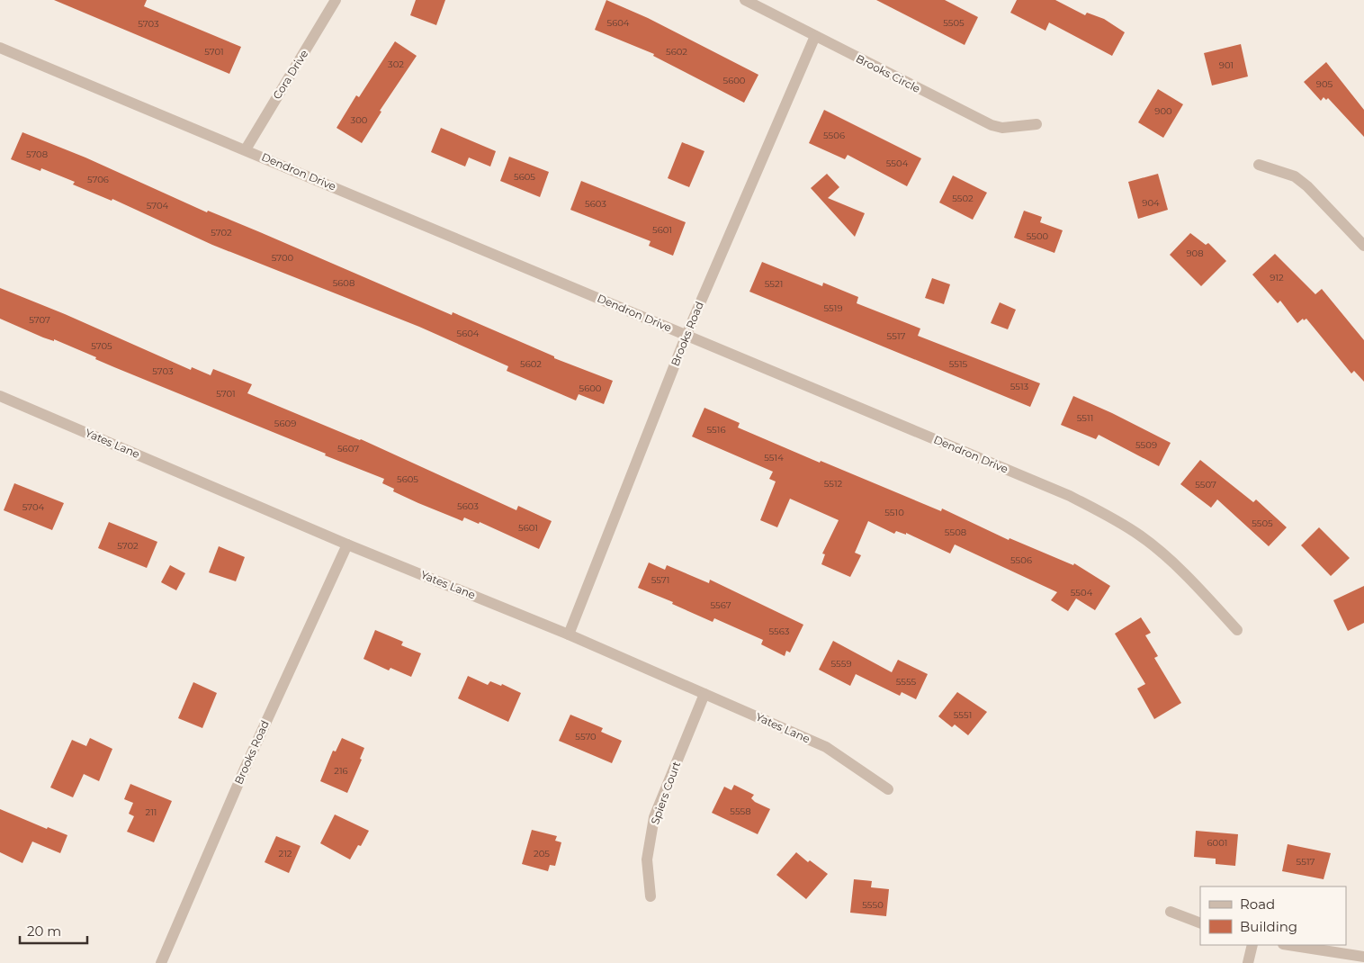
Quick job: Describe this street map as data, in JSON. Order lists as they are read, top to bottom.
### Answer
{
  "streets": {
    "street": [
      "Brooks Circle",
      "Cora Drive",
      "Dendron Drive",
      "Brooks Road",
      "Yates Lane",
      "Spiers Court"
    ]
  },
  "crossings": [
    ["Brooks Circle", "Brooks Road"],
    ["Cora Drive", "Dendron Drive"],
    ["Dendron Drive", "Brooks Road"],
    ["Brooks Road", "Yates Lane"],
    ["Yates Lane", "Spiers Court"]
  ],
  "house_numbers": [
    "5604",
    "5505",
    "5703",
    "5701",
    "5602",
    "302",
    "901",
    "5600",
    "905",
    "900",
    "300",
    "5506",
    "5708",
    "5504",
    "5605",
    "5706",
    "5502",
    "904",
    "5603",
    "5704",
    "5601",
    "5702",
    "5500",
    "908",
    "5700",
    "912",
    "5608",
    "5521",
    "5519",
    "5707",
    "5604",
    "5517",
    "5705",
    "5602",
    "5515",
    "5703",
    "5513",
    "5600",
    "5701",
    "5511",
    "5609",
    "5516",
    "5509",
    "5607",
    "5514",
    "5605",
    "5512",
    "5507",
    "5603",
    "5704",
    "5510",
    "5505",
    "5601",
    "5508",
    "5702",
    "5506",
    "5571",
    "5504",
    "5567",
    "5563",
    "5559",
    "5555",
    "5551",
    "5570",
    "216",
    "5558",
    "211",
    "6001",
    "212",
    "205",
    "5517",
    "5550"
  ],
  "legend": ["Road", "Building"],
  "scale_bar": "20 m"
}
